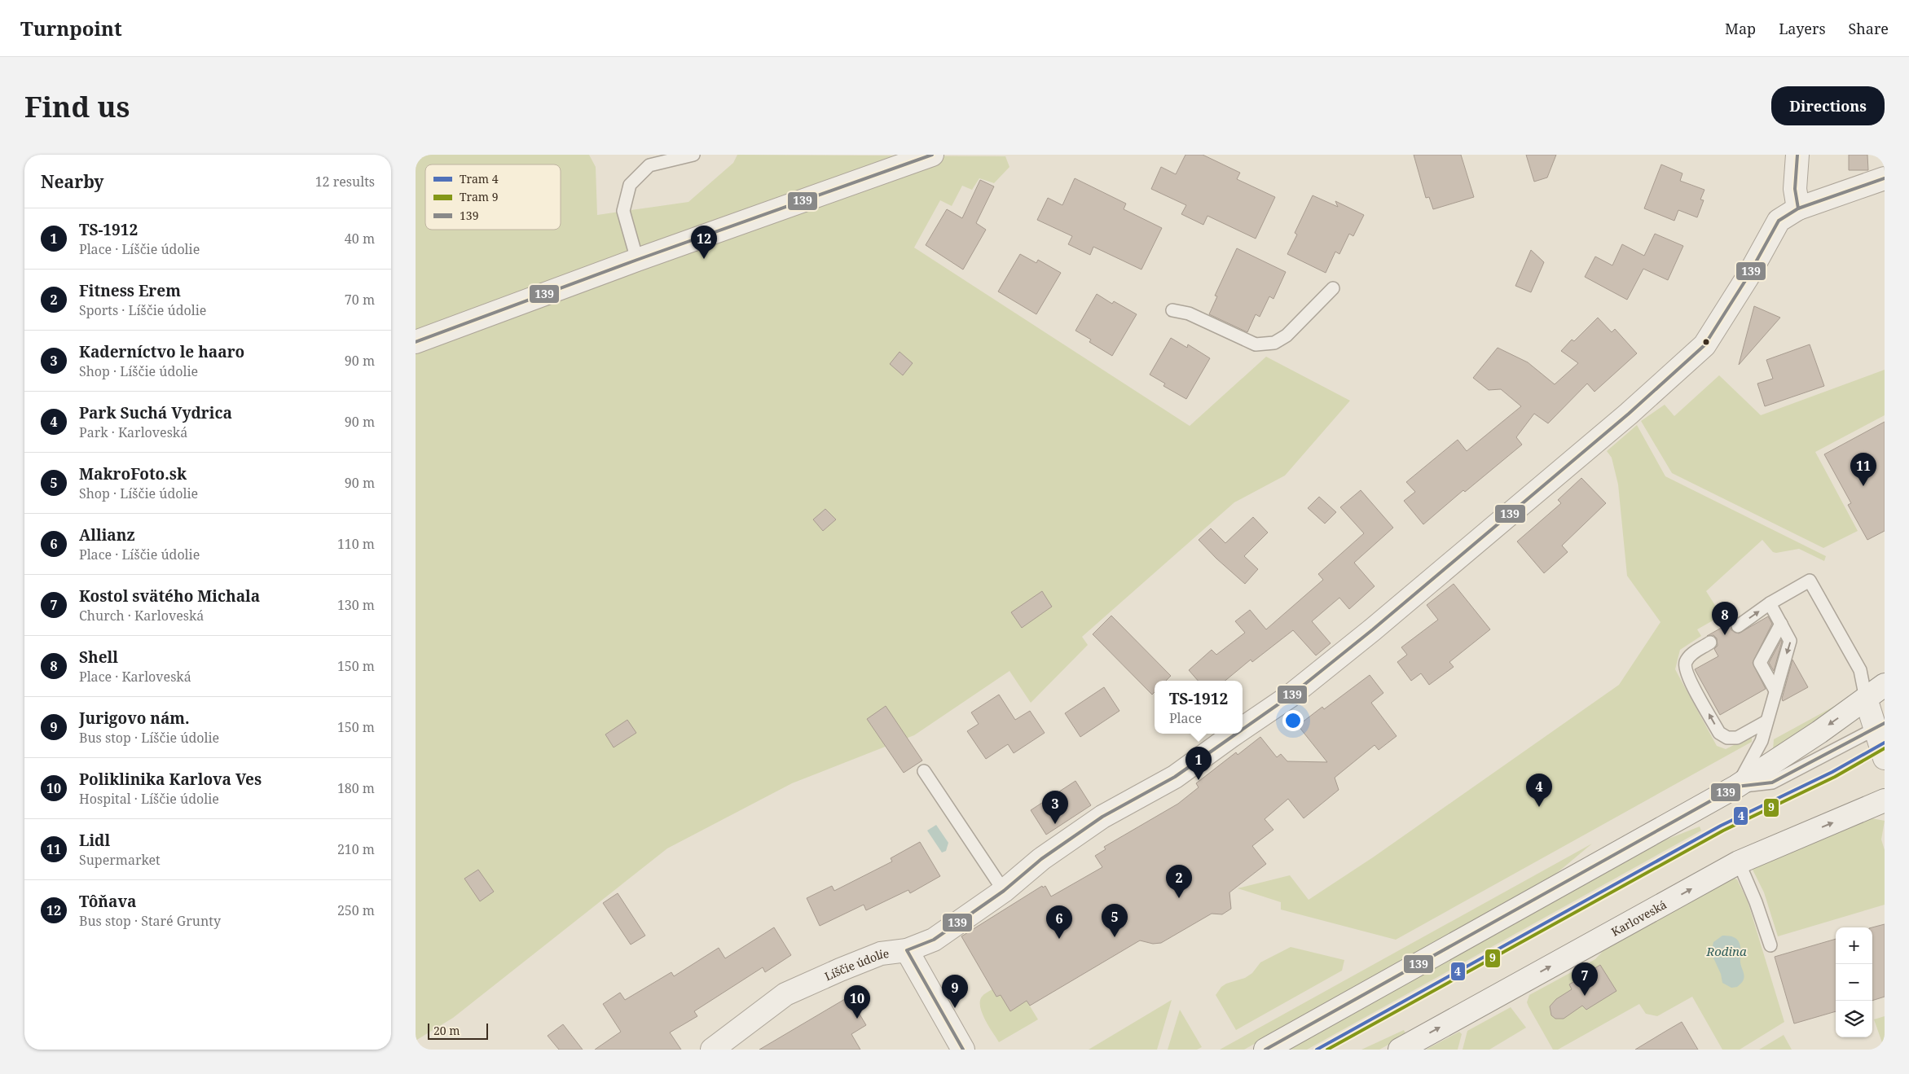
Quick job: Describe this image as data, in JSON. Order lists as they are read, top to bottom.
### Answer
{
  "streets": {
    "street": ["Karloveská", "Líščie údolie"]
  },
  "water": ["Rodina"],
  "lines": ["transit line 139", "tram line 4", "tram line 9"],
  "legend": ["Tram 4", "Tram 9", "139"],
  "scale_bar": "20 m",
  "page": {
    "header": "Turnpoint",
    "nav": ["Map", "Layers", "Share"],
    "buttons": "Directions",
    "title": "Find us",
    "heading": ["Nearby", "12 results"],
    "list": [
      {
        "mark": "1",
        "name": "TS-1912",
        "note": "Place · Líščie údolie",
        "value": "40 m"
      },
      {
        "mark": "2",
        "name": "Fitness Erem",
        "note": "Sports · Líščie údolie",
        "value": "70 m"
      },
      {
        "mark": "3",
        "name": "Kaderníctvo le haaro",
        "note": "Shop · Líščie údolie",
        "value": "90 m"
      },
      {
        "mark": "4",
        "name": "Park Suchá Vydrica",
        "note": "Park · Karloveská",
        "value": "90 m"
      },
      {
        "mark": "5",
        "name": "MakroFoto.sk",
        "note": "Shop · Líščie údolie",
        "value": "90 m"
      },
      {
        "mark": "6",
        "name": "Allianz",
        "note": "Place · Líščie údolie",
        "value": "110 m"
      },
      {
        "mark": "7",
        "name": "Kostol svätého Michala",
        "note": "Church · Karloveská",
        "value": "130 m"
      },
      {
        "mark": "8",
        "name": "Shell",
        "note": "Place · Karloveská",
        "value": "150 m"
      },
      {
        "mark": "9",
        "name": "Jurigovo nám.",
        "note": "Bus stop · Líščie údolie",
        "value": "150 m"
      },
      {
        "mark": "10",
        "name": "Poliklinika Karlova Ves",
        "note": "Hospital · Líščie údolie",
        "value": "180 m"
      },
      {
        "mark": "11",
        "name": "Lidl",
        "note": "Supermarket",
        "value": "210 m"
      },
      {
        "mark": "12",
        "name": "Tôňava",
        "note": "Bus stop · Staré Grunty",
        "value": "250 m"
      }
    ],
    "pins": [
      "12",
      "11",
      "8",
      "1",
      "4",
      "3",
      "2",
      "5",
      "6",
      "7",
      "9",
      "10"
    ],
    "popup": ["TS-1912", "Place"],
    "map_buttons": ["+", "−"],
    "scale": "20 m"
  }
}
